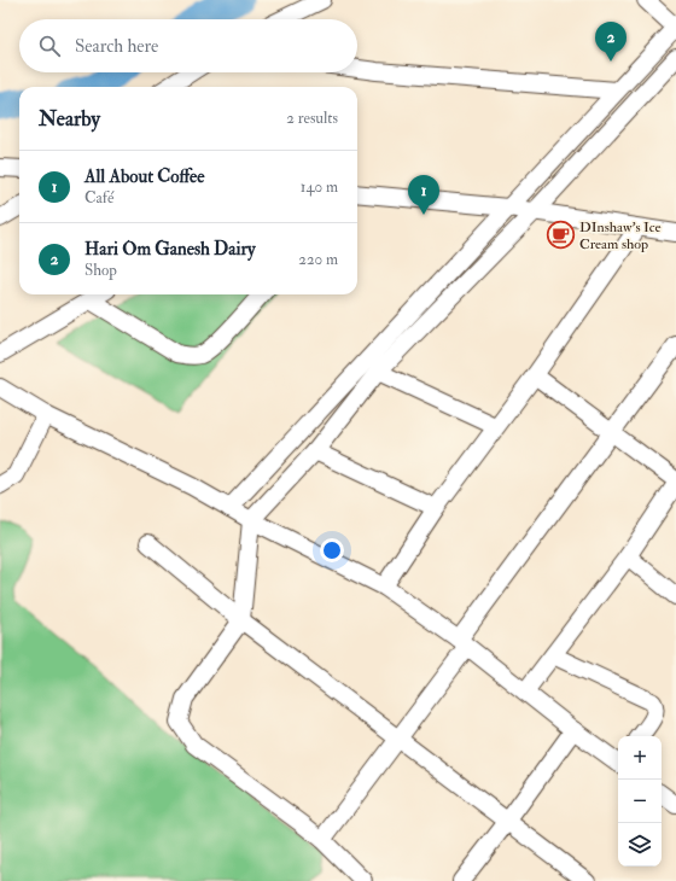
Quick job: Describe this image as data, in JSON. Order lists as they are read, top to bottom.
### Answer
{
  "places": {
    "cafe": ["DInshaw's Ice Cream shop"]
  },
  "page": {
    "search": "Search here",
    "pins": ["2", "1"],
    "heading": ["Nearby", "2 results"],
    "list": [
      {
        "mark": "1",
        "name": "All About Coffee",
        "note": "Café",
        "value": "140 m"
      },
      {
        "mark": "2",
        "name": "Hari Om Ganesh Dairy",
        "note": "Shop",
        "value": "220 m"
      }
    ],
    "map_buttons": ["+", "−"]
  }
}
